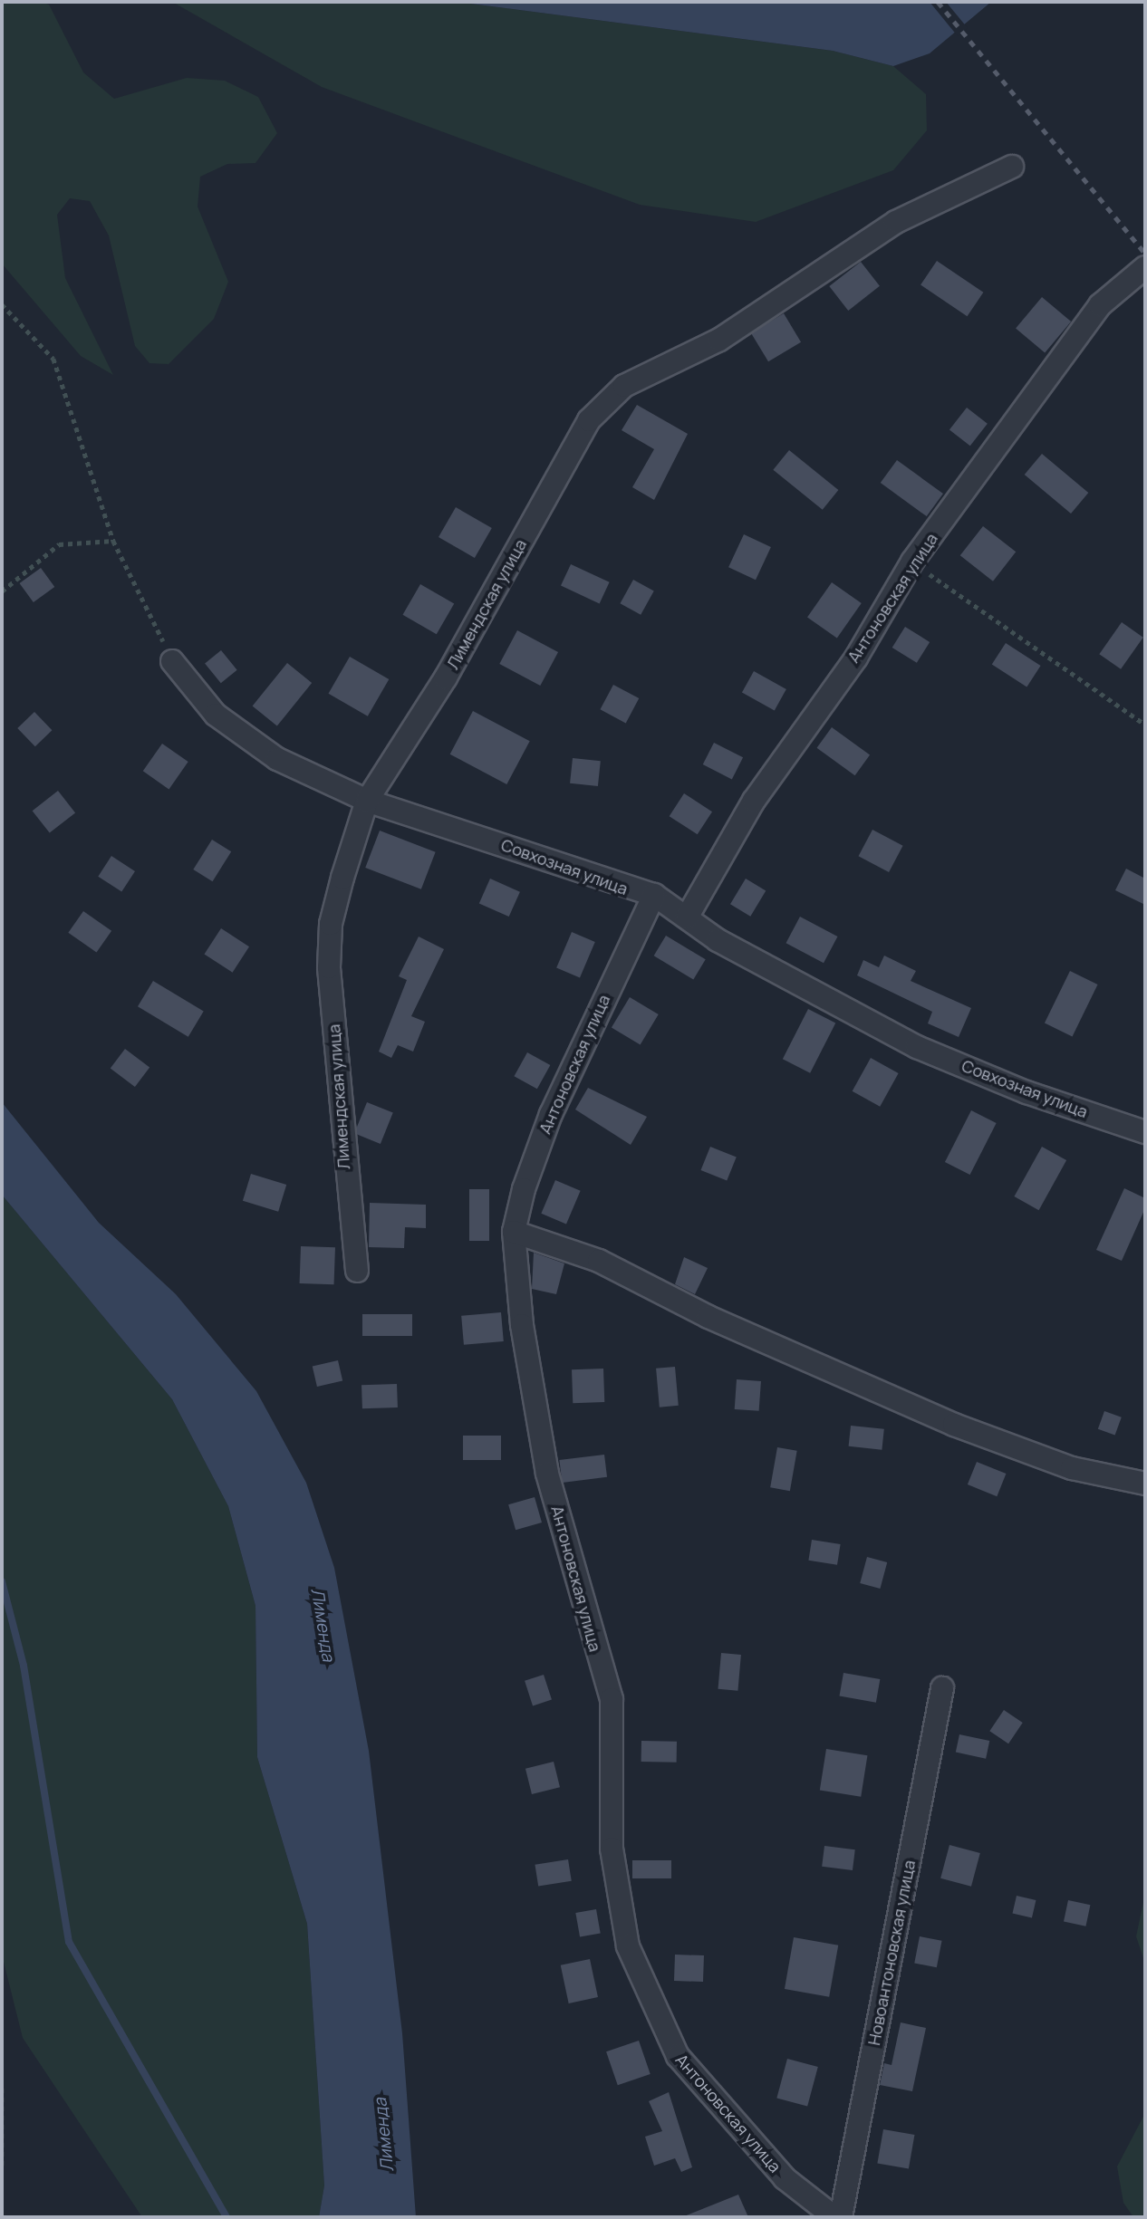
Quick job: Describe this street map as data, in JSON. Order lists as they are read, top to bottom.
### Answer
{
  "streets": {
    "street": [
      "Антоновская улица",
      "Лимендская улица",
      "Совхозная улица",
      "Новоантоновская улица"
    ]
  },
  "crossings": [
    ["Антоновская улица", "Совхозная улица"],
    ["Лимендская улица", "Совхозная улица"]
  ],
  "water": ["Лименда"]
}
